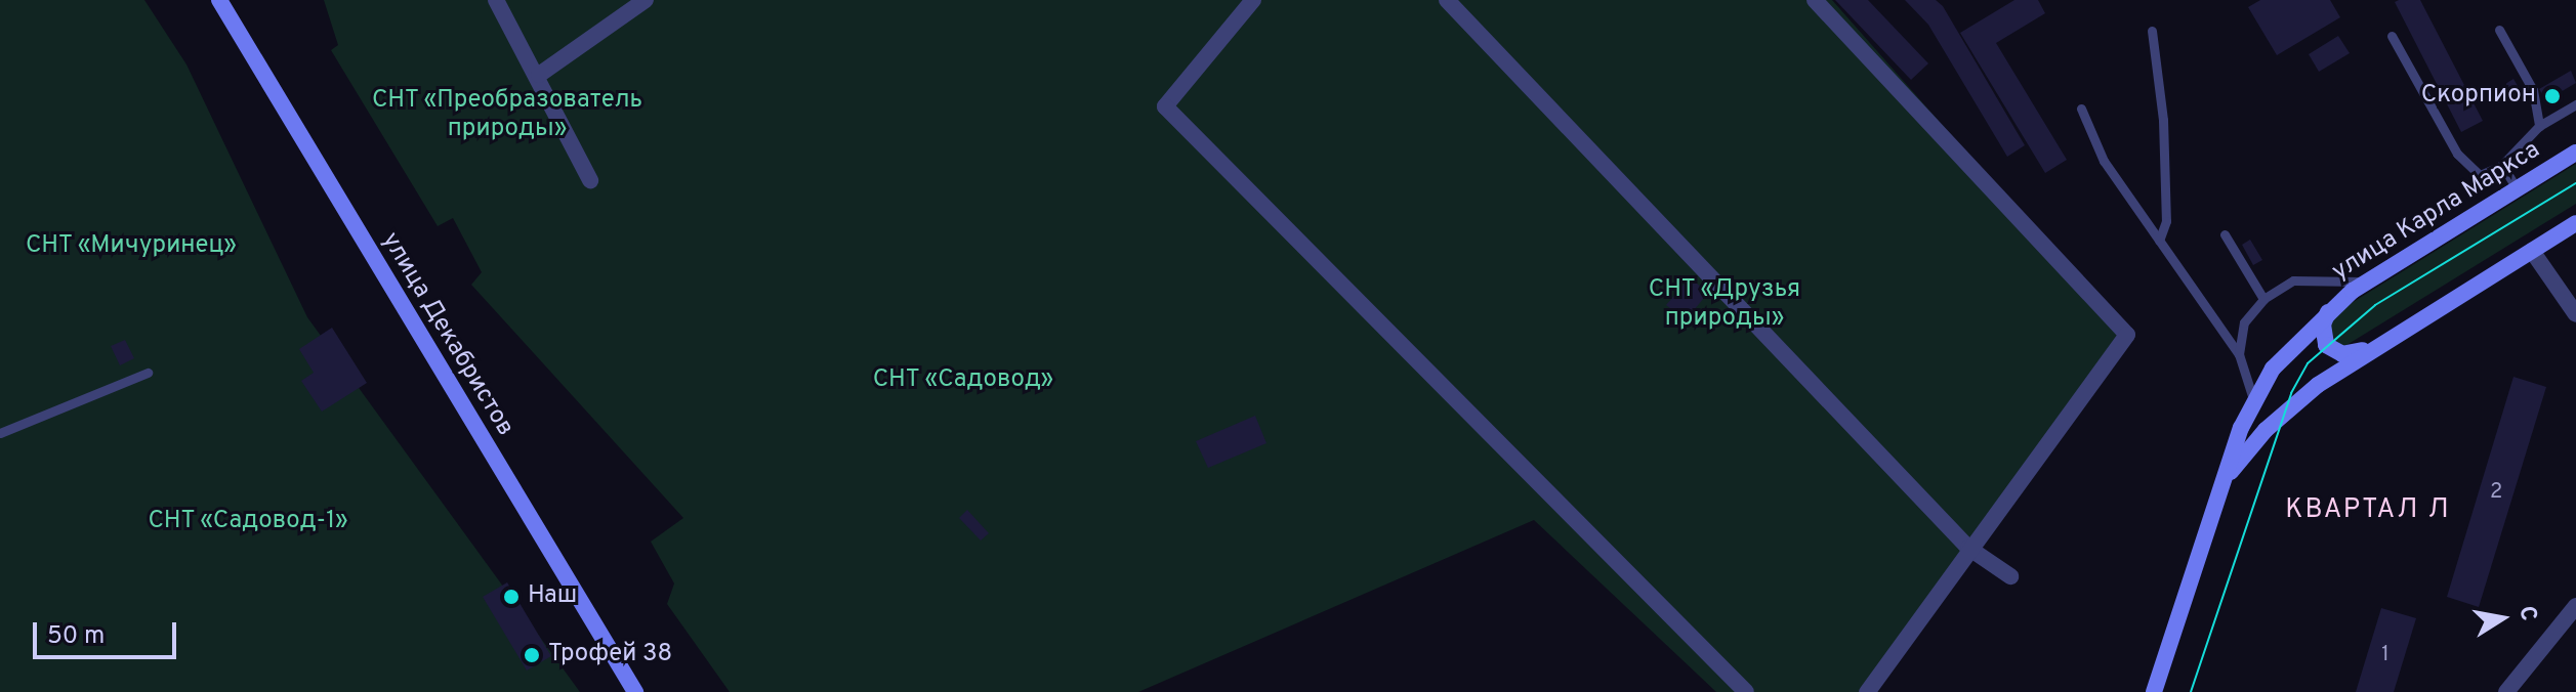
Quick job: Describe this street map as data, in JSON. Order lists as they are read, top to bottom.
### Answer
{
  "streets": {
    "street": ["улица Карла Маркса", "улица Декабристов"]
  },
  "districts": ["КВАРТАЛ Л"],
  "parks": [
    "СНТ «Преобразователь природы»",
    "СНТ «Мичуринец»",
    "СНТ «Друзья природы»",
    "СНТ «Садовод»",
    "СНТ «Садовод-1»"
  ],
  "places": ["Скорпион", "Наш", "Трофей 38"],
  "house_numbers": ["2", "1"],
  "scale_bar": "50 m",
  "north": "right"
}
